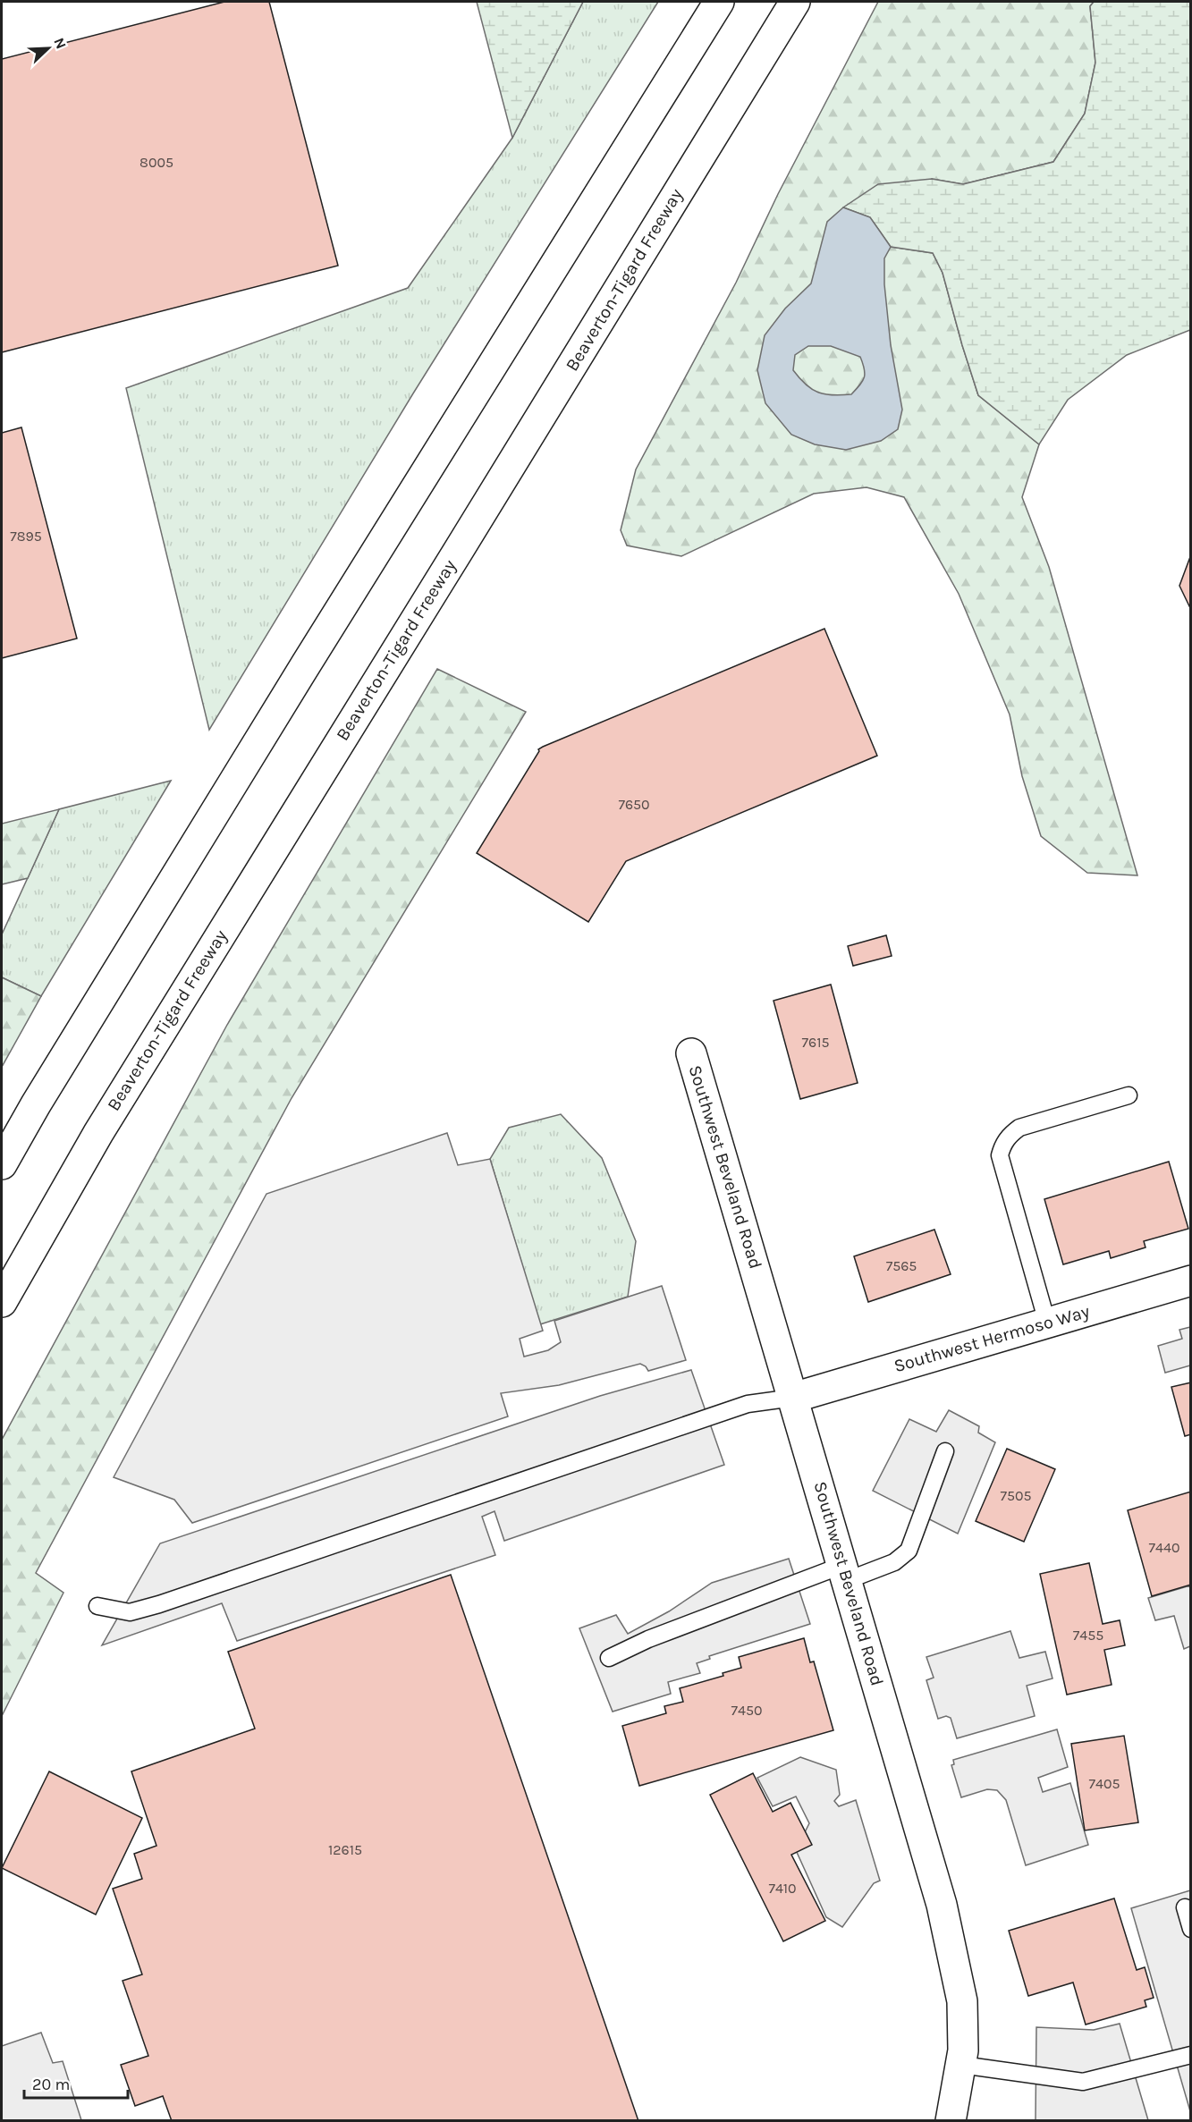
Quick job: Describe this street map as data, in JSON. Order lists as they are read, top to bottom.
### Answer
{
  "streets": {
    "main road": ["Beaverton-Tigard Freeway", "Southwest Beveland Road", "Southwest Hermoso Way"]
  },
  "crossings": [
    ["Southwest Beveland Road", "Southwest Hermoso Way"]
  ],
  "house_numbers": [
    "8005",
    "7895",
    "7650",
    "7615",
    "7565",
    "7505",
    "7440",
    "7455",
    "7450",
    "7405",
    "12615",
    "7410"
  ],
  "scale_bar": "20 m",
  "north": "top right"
}
